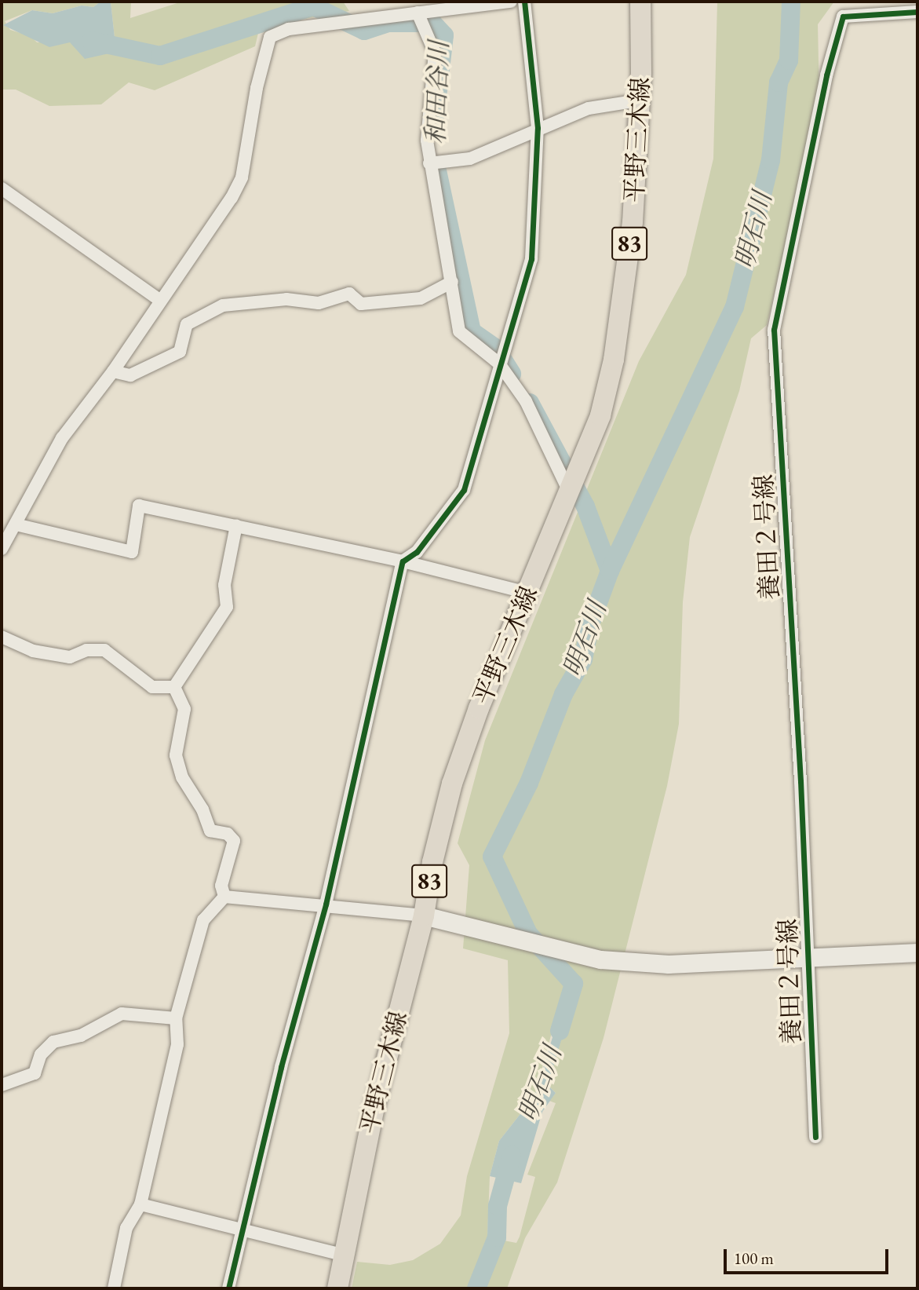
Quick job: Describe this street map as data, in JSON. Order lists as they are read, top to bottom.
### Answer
{
  "streets": {
    "main road": ["平野三木線", "83"],
    "street": ["養田２号線"]
  },
  "water": ["和田谷川", "明石川"],
  "scale_bar": "100 m"
}
